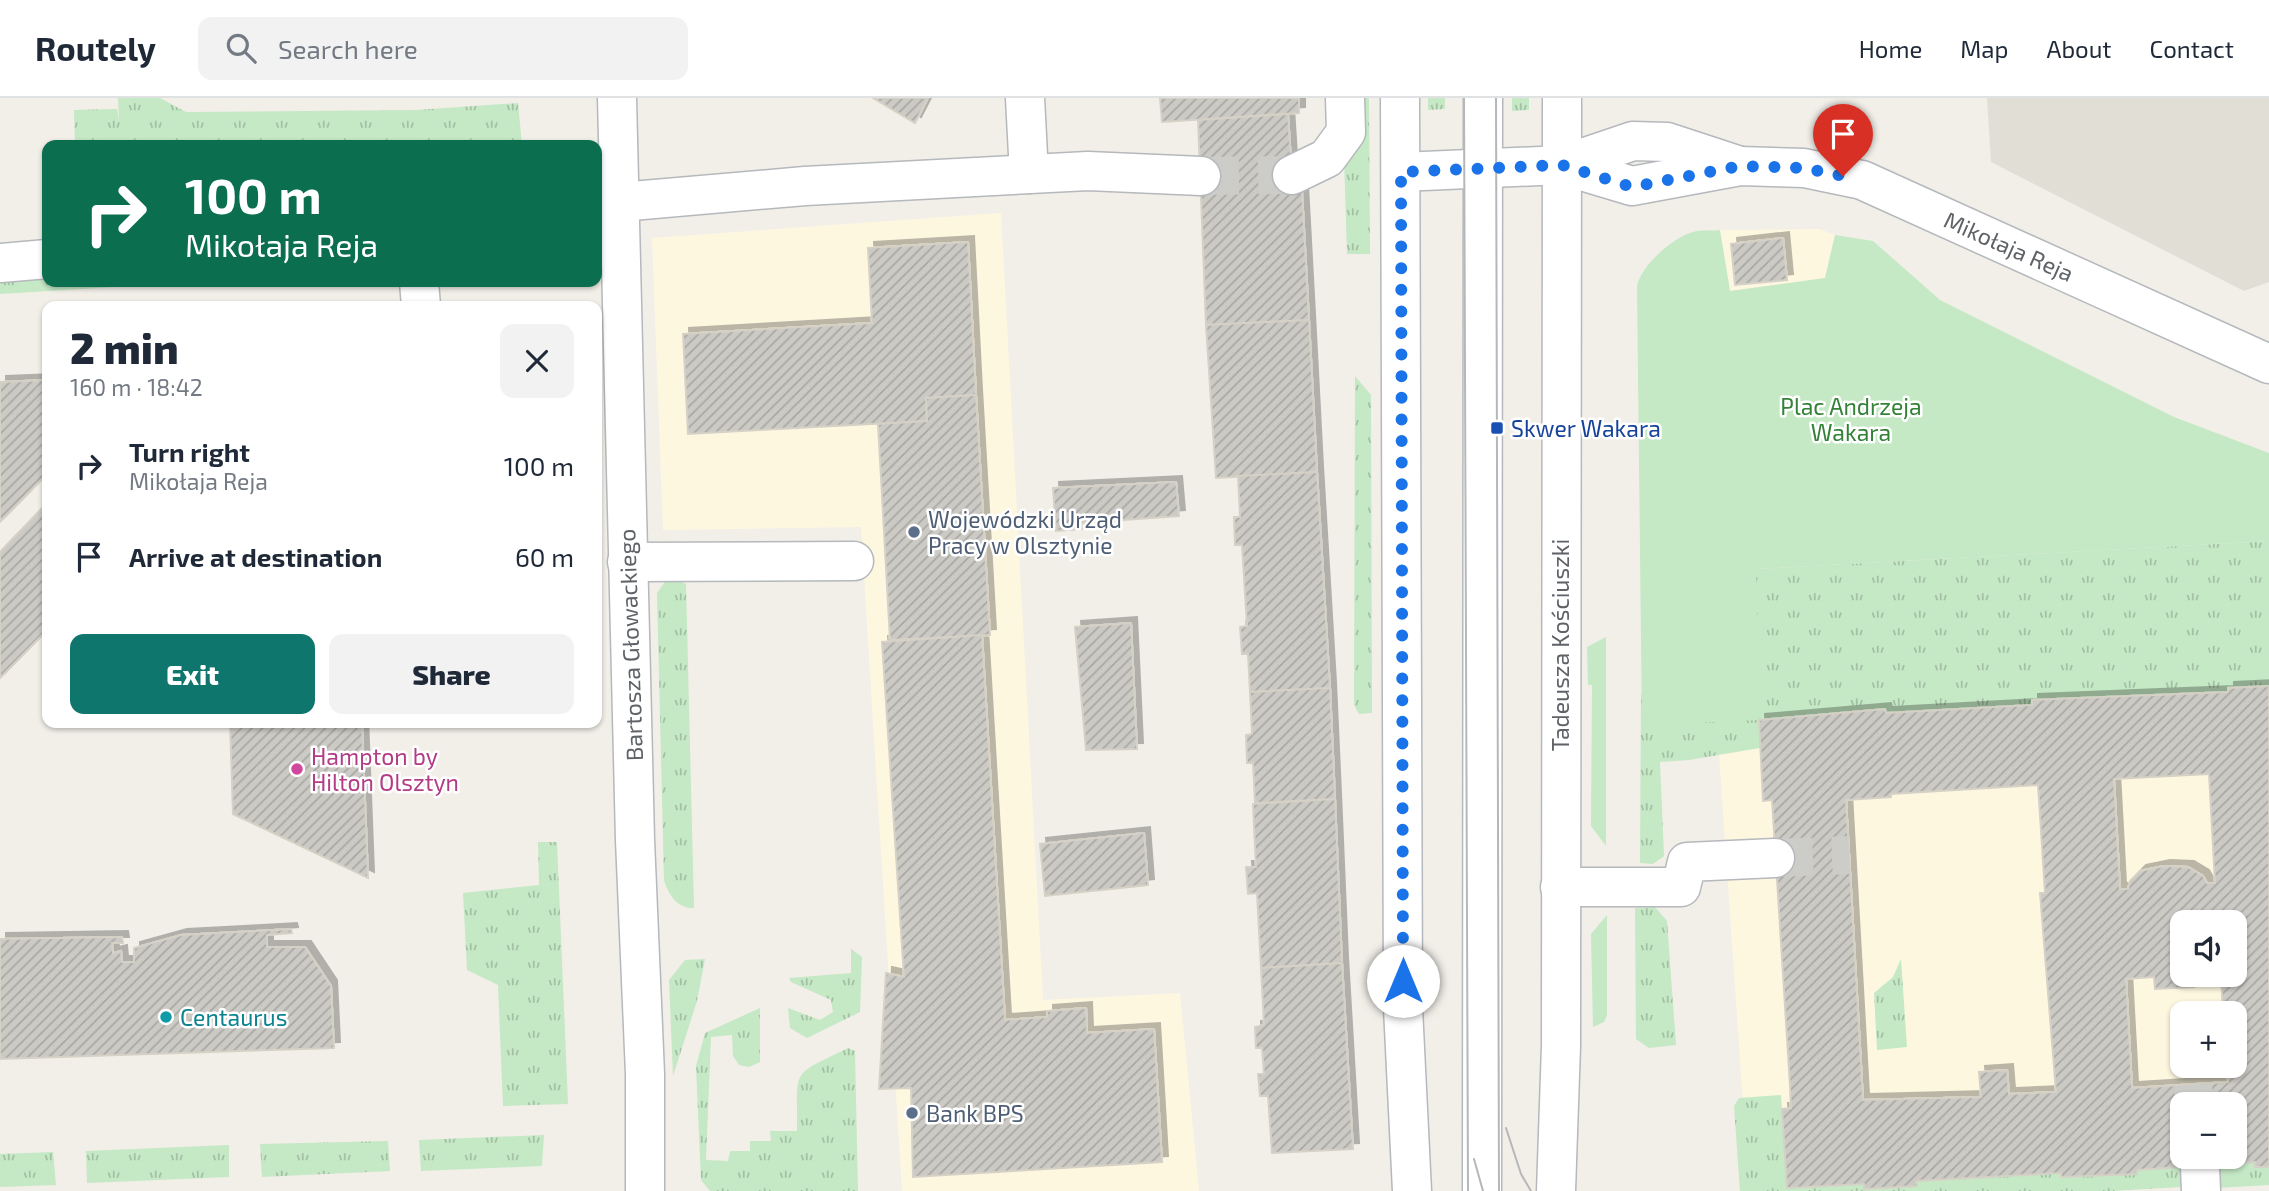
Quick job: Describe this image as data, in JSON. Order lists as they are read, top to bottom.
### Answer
{
  "streets": {
    "street": ["Mikołaja Reja", "Bartosza Głowackiego", "Tadeusza Kościuszki"]
  },
  "crossings": [
    ["Mikołaja Reja", "Tadeusza Kościuszki"]
  ],
  "parks": ["Plac Andrzeja Wakara"],
  "places": {
    "transit": ["Skwer Wakara"],
    "other": [
      "Wojewódzki Urząd Pracy w Olsztynie",
      "Hampton by Hilton Olsztyn",
      "Centaurus",
      "Bank BPS"
    ]
  },
  "page": {
    "header": "Routely",
    "search": "Search here",
    "nav": [
      "Home",
      "Map",
      "About",
      "Contact"
    ],
    "turn": ["100 m", "Mikołaja Reja"],
    "heading": ["2 min", "160 m · 18:42"],
    "list": [
      {
        "name": "Turn right",
        "note": "Mikołaja Reja",
        "value": "100 m"
      },
      {
        "name": "Arrive at destination",
        "value": "60 m"
      }
    ],
    "buttons": ["Exit", "Share"],
    "map_buttons": ["+", "−"]
  }
}
